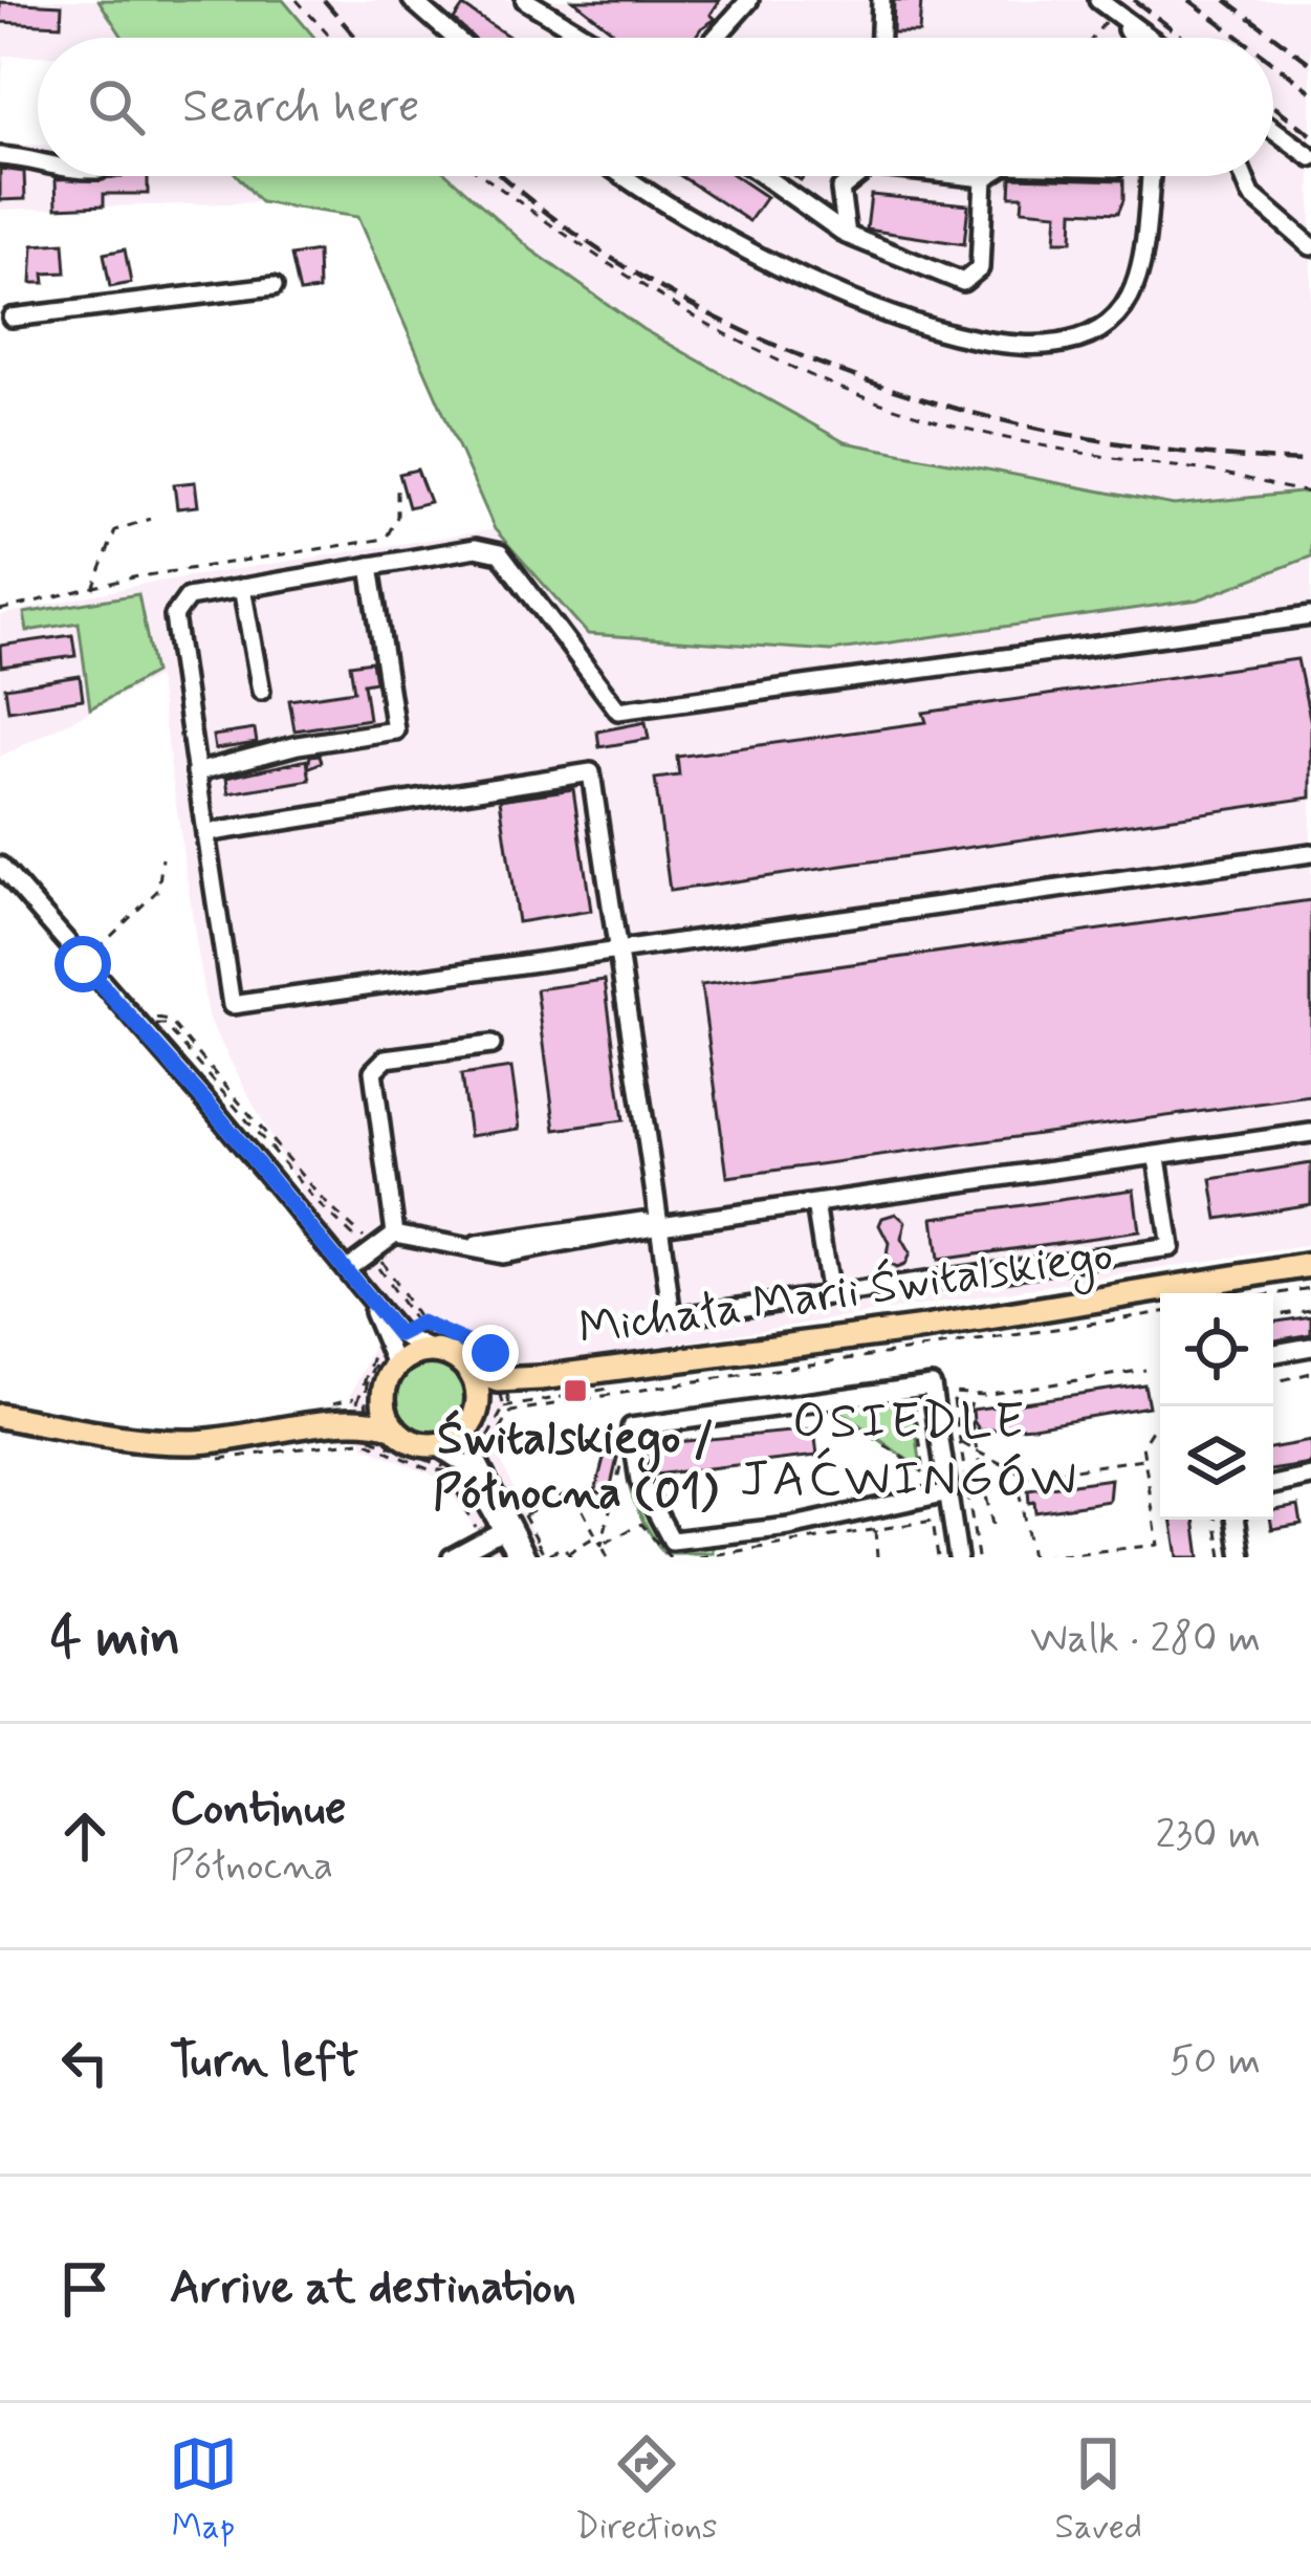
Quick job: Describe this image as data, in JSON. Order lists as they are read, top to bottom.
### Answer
{
  "streets": {
    "main road": ["Michała Marii Świtalskiego"]
  },
  "districts": ["OSIEDLE JAĆWINGÓW"],
  "places": {
    "transit": ["Świtalskiego / Północna (01)"]
  },
  "page": {
    "search": "Search here",
    "heading": ["4 min", "Walk · 280 m"],
    "list": [
      ["Continue", "Północna", "230 m"],
      ["Turn left", "50 m"],
      "Arrive at destination"
    ],
    "nav": ["Map", "Directions", "Saved"]
  }
}
